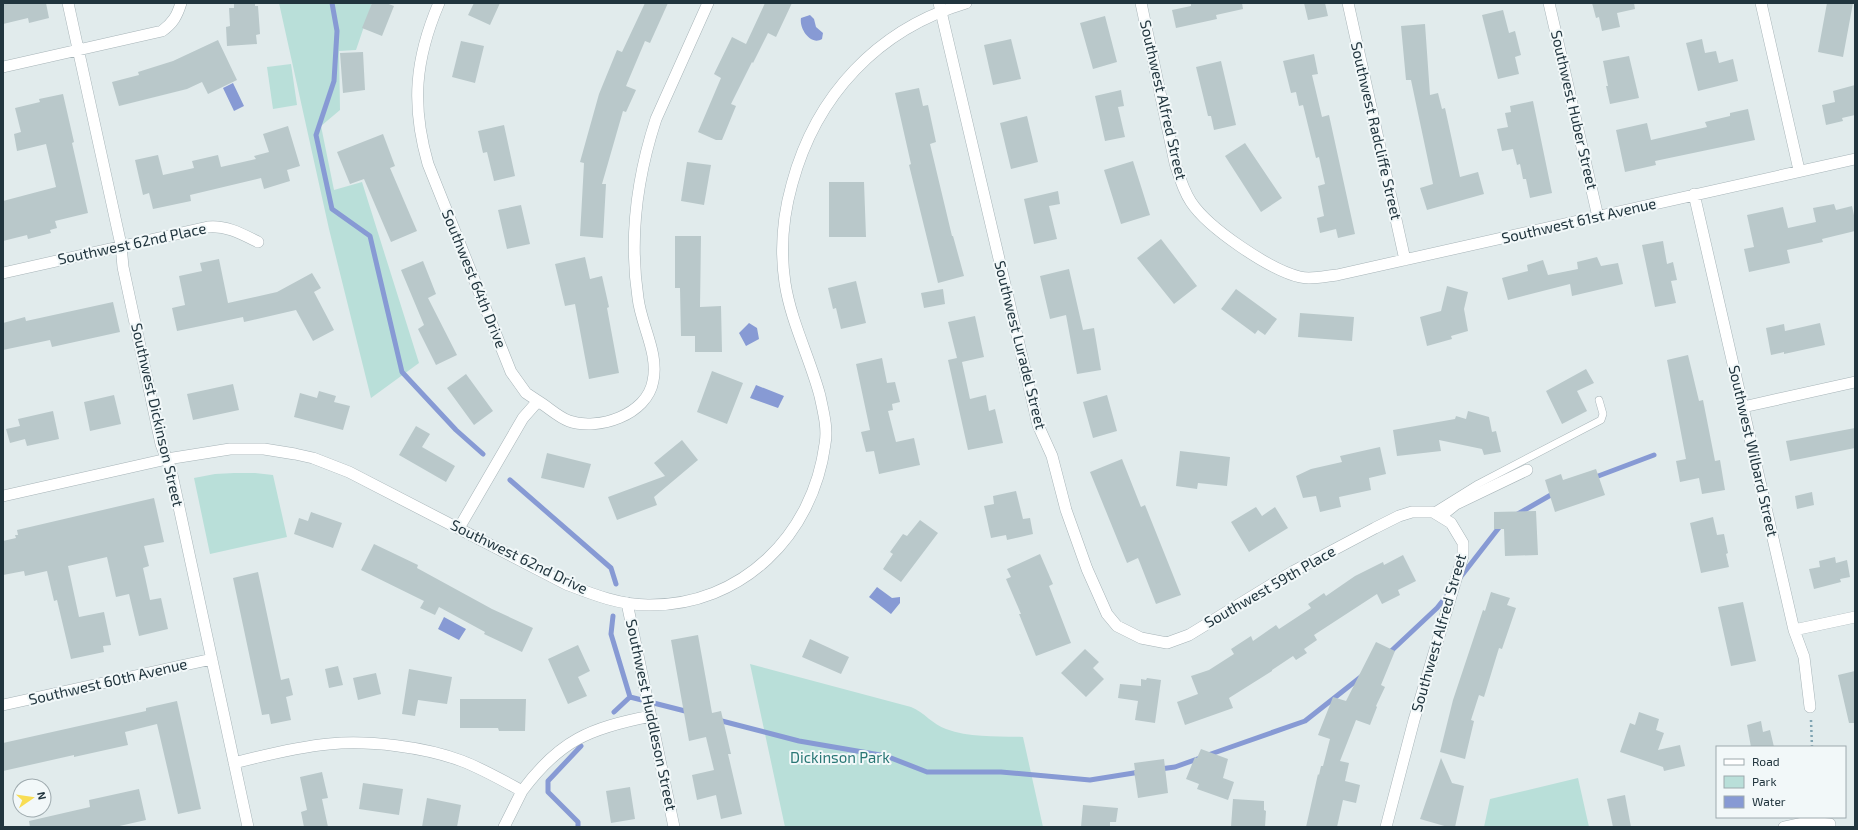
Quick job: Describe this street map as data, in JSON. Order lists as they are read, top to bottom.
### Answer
{
  "streets": {
    "street": [
      "Southwest Alfred Street",
      "Southwest Huber Street",
      "Southwest Radcliffe Street",
      "Southwest 61st Avenue",
      "Southwest 62nd Place",
      "Southwest 64th Drive",
      "Southwest Luradel Street",
      "Southwest Dickinson Street",
      "Southwest Wilbard Street",
      "Southwest 62nd Drive",
      "Southwest 59th Place",
      "Southwest 60th Avenue",
      "Southwest Huddleson Street"
    ]
  },
  "crossings": [
    ["Southwest Alfred Street", "Southwest 61st Avenue"],
    ["Southwest Alfred Street", "Southwest 59th Place"],
    ["Southwest Huber Street", "Southwest 61st Avenue"],
    ["Southwest Radcliffe Street", "Southwest 61st Avenue"],
    ["Southwest 61st Avenue", "Southwest Wilbard Street"],
    ["Southwest 62nd Place", "Southwest Dickinson Street"],
    ["Southwest Luradel Street", "Southwest 62nd Drive"],
    ["Southwest Luradel Street", "Southwest 59th Place"],
    ["Southwest Dickinson Street", "Southwest 62nd Drive"],
    ["Southwest Dickinson Street", "Southwest 60th Avenue"],
    ["Southwest 62nd Drive", "Southwest Huddleson Street"]
  ],
  "parks": ["Dickinson Park"],
  "legend": ["Road", "Park", "Water"],
  "north": "right"
}
